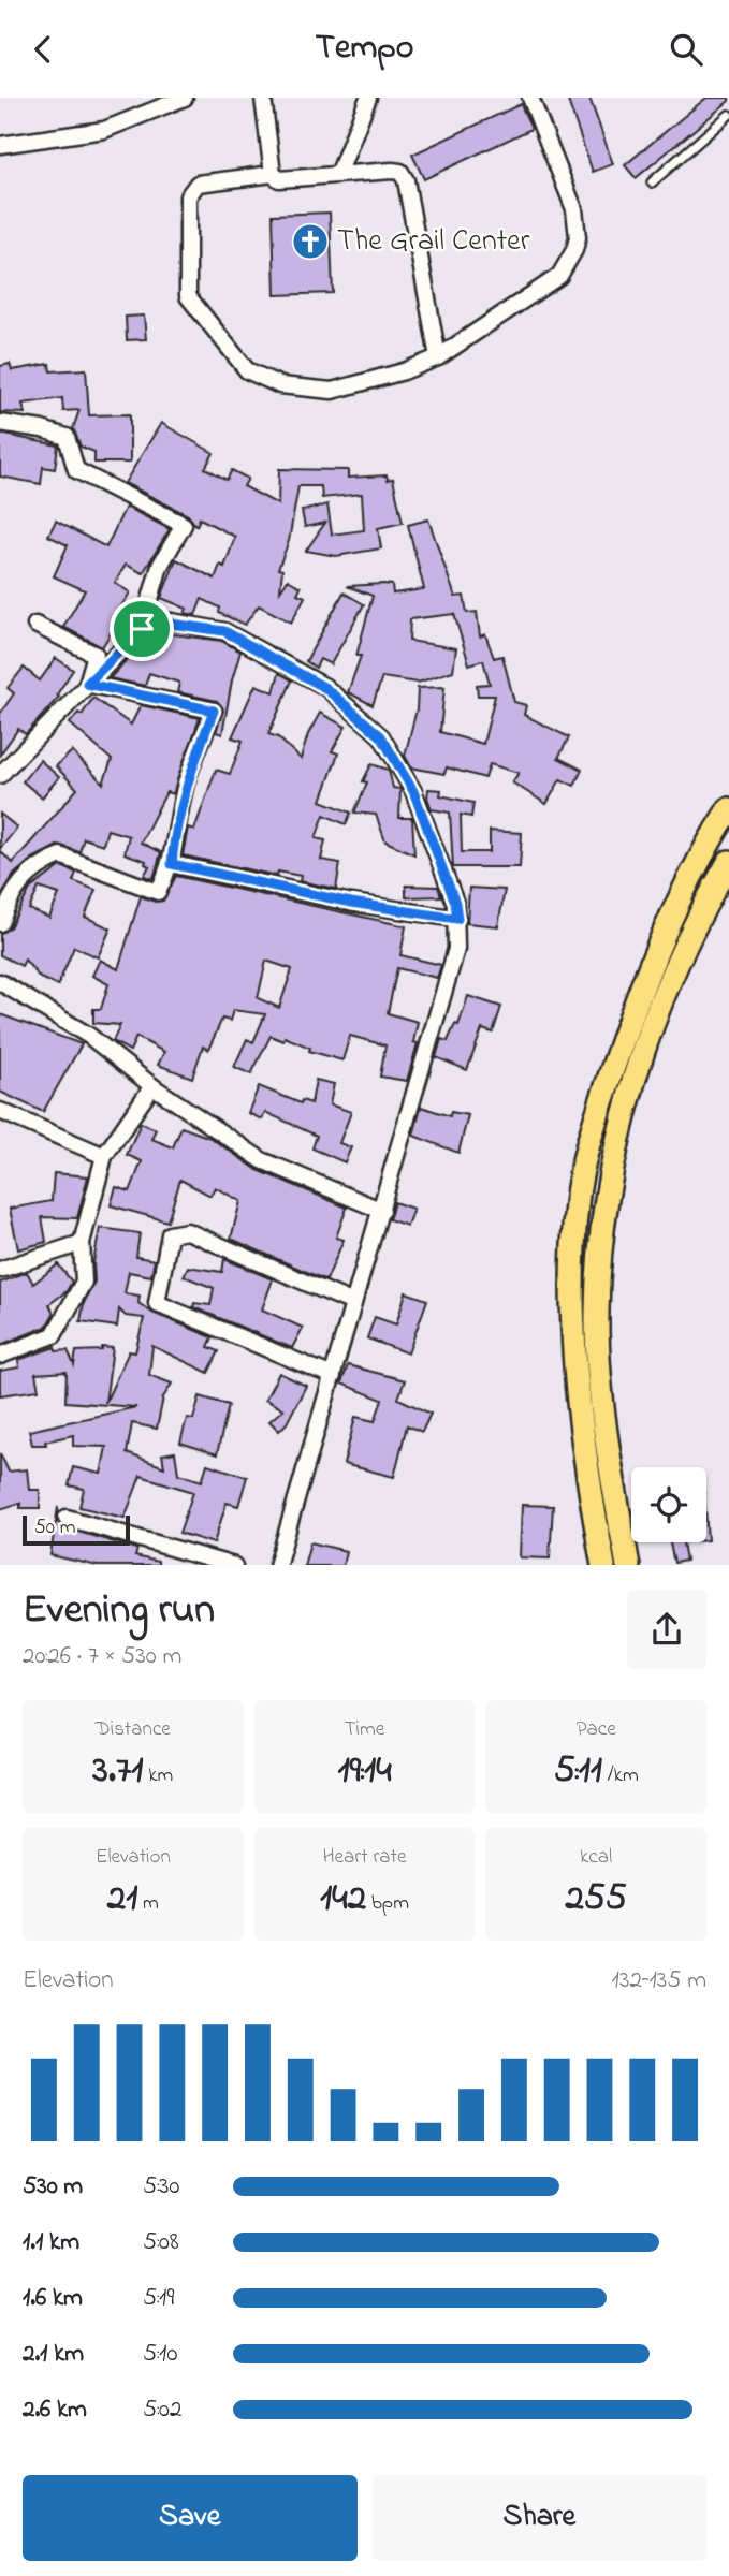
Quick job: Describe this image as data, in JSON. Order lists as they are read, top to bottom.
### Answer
{
  "places": {
    "church": ["The Grail Center"]
  },
  "scale_bar": "50 m",
  "page": {
    "header": "Tempo",
    "scale": "50 m",
    "heading": ["Evening run", "20:26 · 7 × 530 m"],
    "stats": [
      ["Distance", "3.71 km"],
      ["Time", "19:14"],
      ["Pace", "5:11 /km"],
      ["Elevation", "21 m"],
      ["Heart rate", "142 bpm"],
      ["kcal", "255"]
    ],
    "chart": ["Elevation", "132–135 m"],
    "list": [
      {
        "name": "530 m",
        "note": "5:30"
      },
      {
        "name": "1.1 km",
        "note": "5:08"
      },
      {
        "name": "1.6 km",
        "note": "5:19"
      },
      {
        "name": "2.1 km",
        "note": "5:10"
      },
      {
        "name": "2.6 km",
        "note": "5:02"
      }
    ],
    "buttons": ["Save", "Share"]
  }
}
